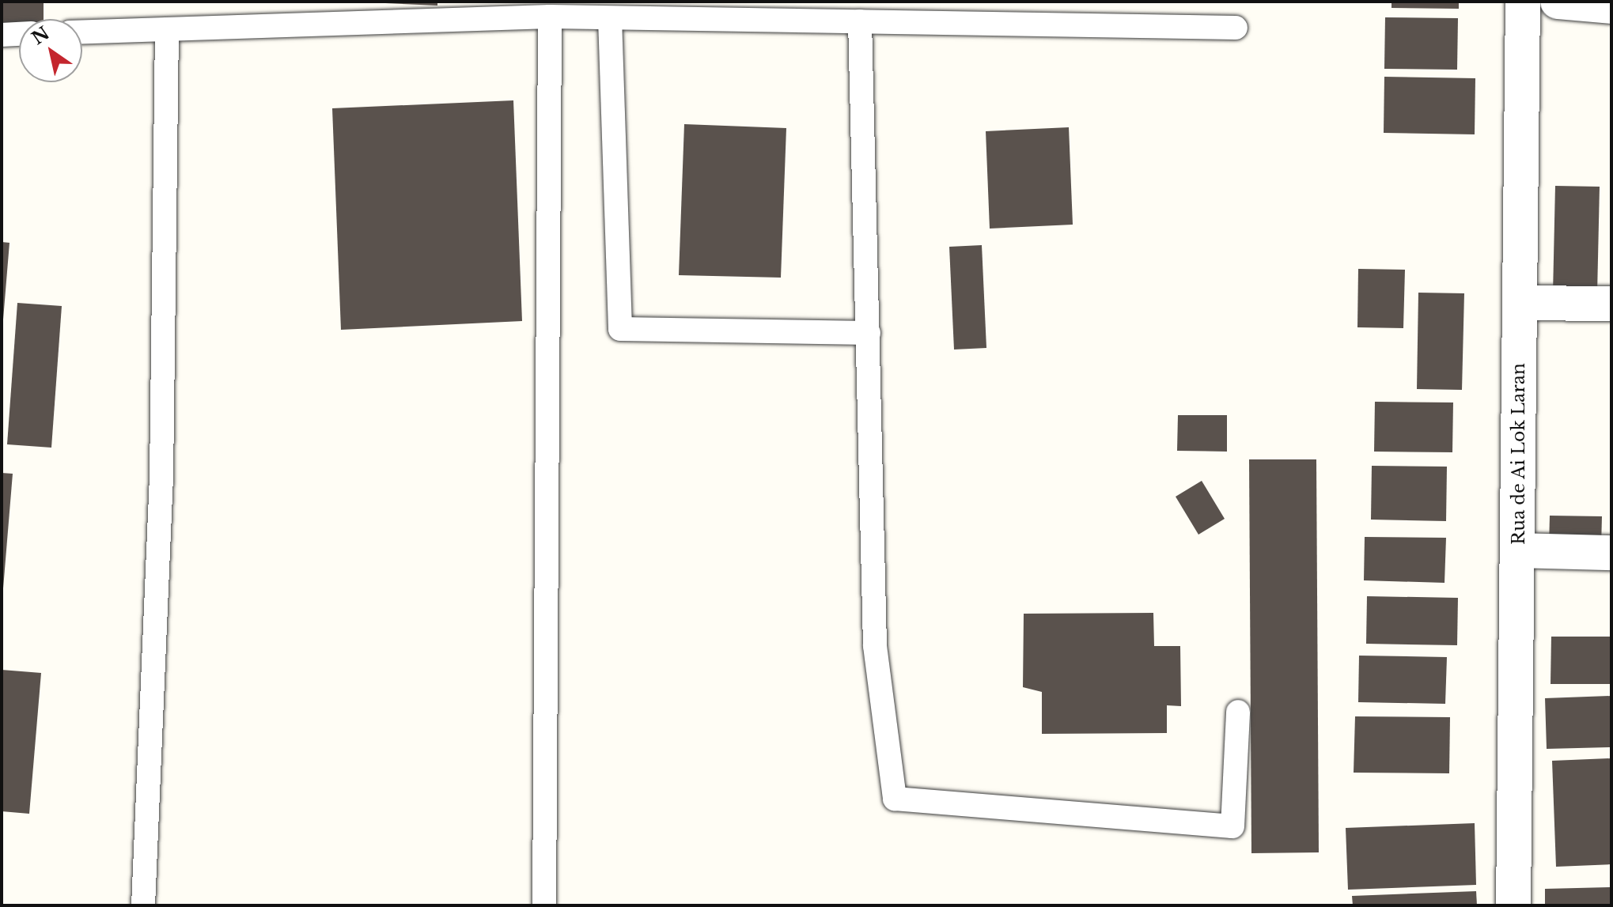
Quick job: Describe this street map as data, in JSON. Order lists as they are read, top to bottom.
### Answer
{
  "streets": {
    "street": ["Rua de Ai Lok Laran"]
  },
  "north": "top left"
}
